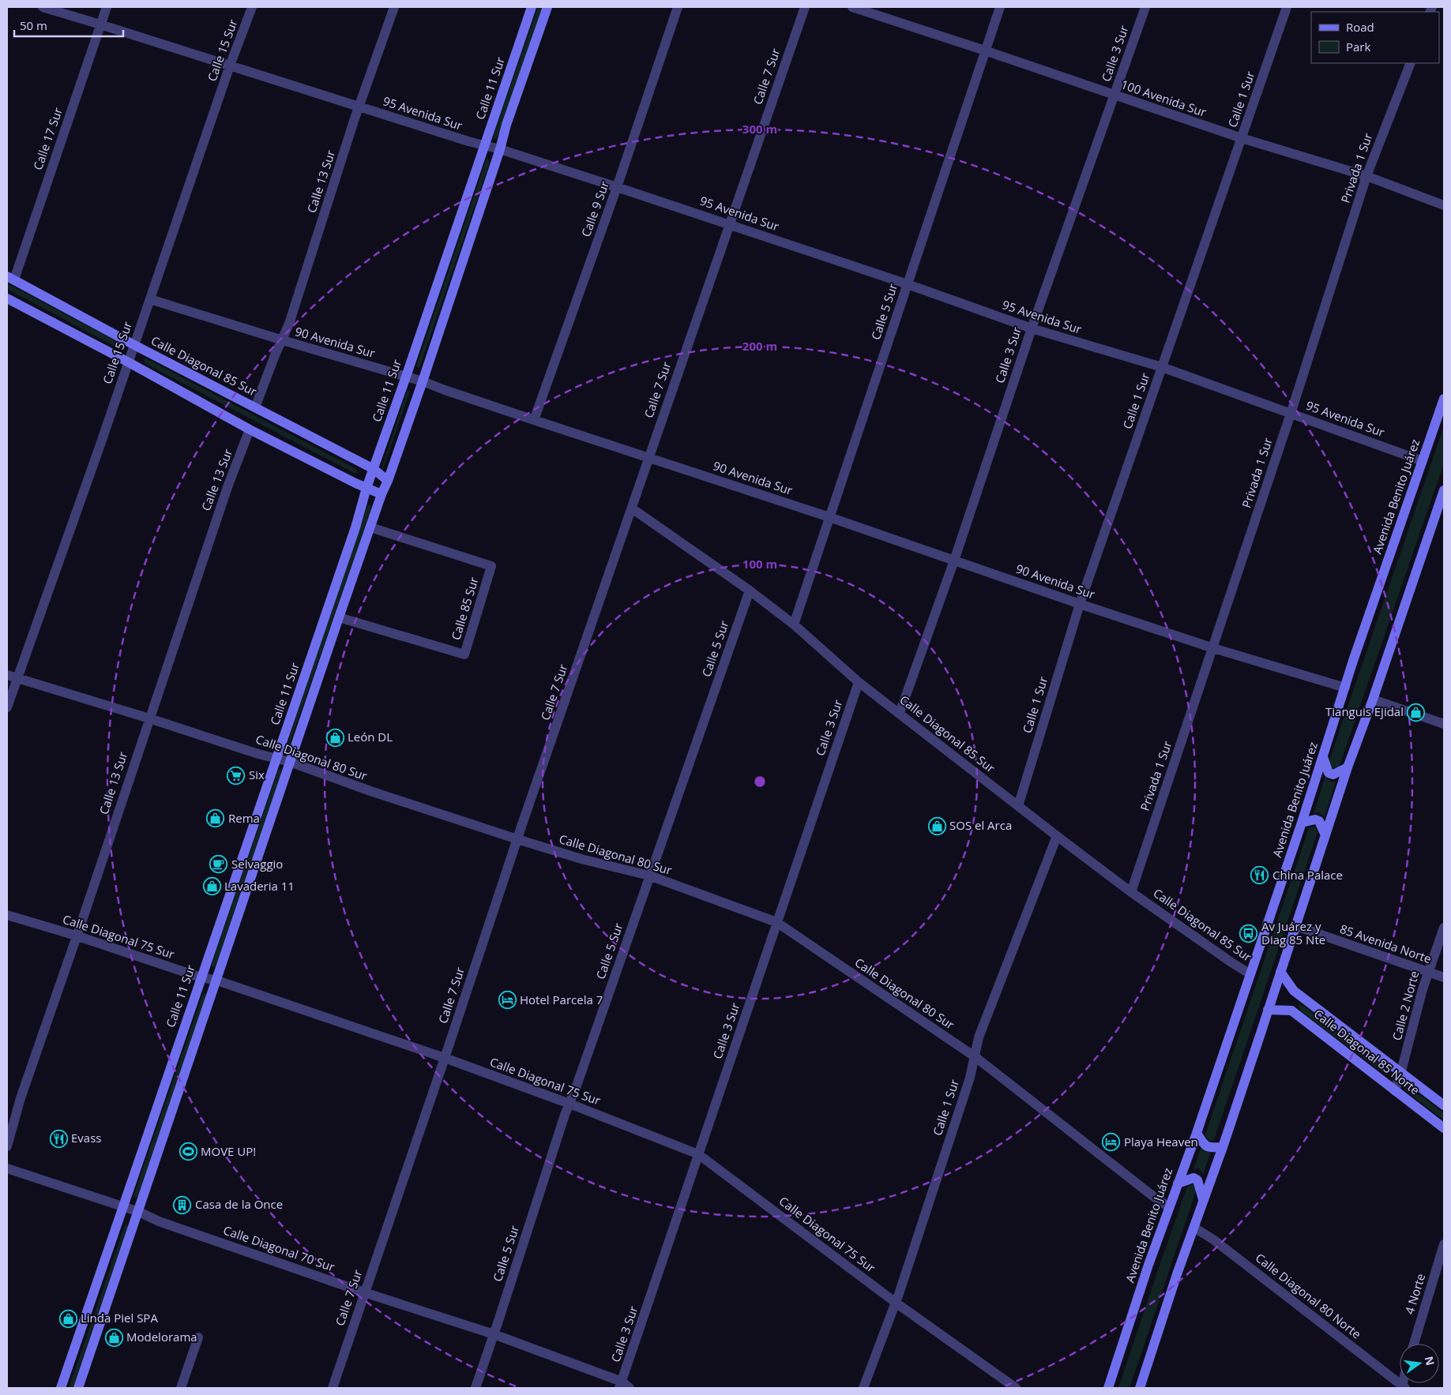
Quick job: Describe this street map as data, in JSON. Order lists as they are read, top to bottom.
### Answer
{
  "streets": {
    "main road": [
      "Calle 11 Sur",
      "Calle Diagonal 85 Sur",
      "Avenida Benito Juárez",
      "Calle Diagonal 85 Norte"
    ],
    "street": [
      "Calle 15 Sur",
      "Calle 3 Sur",
      "Calle 7 Sur",
      "100 Avenida Sur",
      "Calle 1 Sur",
      "95 Avenida Sur",
      "Calle 17 Sur",
      "Privada 1 Sur",
      "Calle 13 Sur",
      "Calle 9 Sur",
      "Calle 5 Sur",
      "90 Avenida Sur",
      "Calle 85 Sur",
      "Calle Diagonal 80 Sur",
      "Calle Diagonal 75 Sur",
      "85 Avenida Norte",
      "Calle 2 Norte",
      "Calle Diagonal 70 Sur",
      "4 Norte",
      "Calle Diagonal 80 Norte"
    ]
  },
  "crossings": [
    ["Calle 15 Sur", "95 Avenida Sur"],
    ["Calle 15 Sur", "90 Avenida Sur"],
    ["Calle 15 Sur", "Calle Diagonal 85 Sur"],
    ["Calle 15 Sur", "Calle Diagonal 80 Sur"],
    ["Calle 3 Sur", "100 Avenida Sur"],
    ["Calle 3 Sur", "95 Avenida Sur"],
    ["Calle 3 Sur", "90 Avenida Sur"],
    ["Calle 3 Sur", "Calle Diagonal 85 Sur"],
    ["Calle 3 Sur", "Calle Diagonal 80 Sur"],
    ["Calle 3 Sur", "Calle Diagonal 75 Sur"],
    ["Calle 3 Sur", "Calle Diagonal 70 Sur"],
    ["Calle 7 Sur", "95 Avenida Sur"],
    ["Calle 7 Sur", "90 Avenida Sur"],
    ["Calle 7 Sur", "Calle Diagonal 85 Sur"],
    ["Calle 7 Sur", "Calle Diagonal 80 Sur"],
    ["Calle 7 Sur", "Calle Diagonal 75 Sur"],
    ["Calle 7 Sur", "Calle Diagonal 70 Sur"],
    ["Calle 11 Sur", "95 Avenida Sur"],
    ["Calle 11 Sur", "90 Avenida Sur"],
    ["Calle 11 Sur", "Calle Diagonal 85 Sur"],
    ["Calle 11 Sur", "Calle Diagonal 80 Sur"],
    ["Calle 11 Sur", "Calle Diagonal 75 Sur"],
    ["Calle 11 Sur", "Calle Diagonal 70 Sur"],
    ["100 Avenida Sur", "Calle 1 Sur"],
    ["100 Avenida Sur", "Privada 1 Sur"],
    ["100 Avenida Sur", "Calle 5 Sur"],
    ["Calle 1 Sur", "95 Avenida Sur"],
    ["Calle 1 Sur", "90 Avenida Sur"],
    ["Calle 1 Sur", "Calle Diagonal 85 Sur"],
    ["Calle 1 Sur", "Calle Diagonal 80 Sur"],
    ["Calle 1 Sur", "Calle Diagonal 75 Sur"],
    ["95 Avenida Sur", "Calle 17 Sur"],
    ["95 Avenida Sur", "Privada 1 Sur"],
    ["95 Avenida Sur", "Calle 13 Sur"],
    ["95 Avenida Sur", "Calle 9 Sur"],
    ["95 Avenida Sur", "Calle 5 Sur"],
    ["95 Avenida Sur", "Avenida Benito Juárez"],
    ["Calle 17 Sur", "Calle Diagonal 85 Sur"],
    ["Privada 1 Sur", "90 Avenida Sur"],
    ["Privada 1 Sur", "Calle Diagonal 85 Sur"],
    ["Calle 13 Sur", "90 Avenida Sur"],
    ["Calle 13 Sur", "Calle Diagonal 85 Sur"],
    ["Calle 13 Sur", "Calle Diagonal 80 Sur"],
    ["Calle 13 Sur", "Calle Diagonal 75 Sur"],
    ["Calle 9 Sur", "90 Avenida Sur"],
    ["Calle 5 Sur", "90 Avenida Sur"],
    ["Calle 5 Sur", "Calle Diagonal 85 Sur"],
    ["Calle 5 Sur", "Calle Diagonal 80 Sur"],
    ["Calle 5 Sur", "Calle Diagonal 75 Sur"],
    ["Calle 5 Sur", "Calle Diagonal 70 Sur"],
    ["90 Avenida Sur", "Avenida Benito Juárez"],
    ["Calle Diagonal 85 Sur", "Avenida Benito Juárez"],
    ["Avenida Benito Juárez", "Calle Diagonal 80 Sur"],
    ["85 Avenida Norte", "Calle 2 Norte"],
    ["Calle 2 Norte", "Calle Diagonal 85 Norte"]
  ],
  "places": {
    "shop": [
      "Tianguis Ejidal",
      "León DL",
      "Rema",
      "SOS el Arca",
      "Lavaderia 11",
      "Linda Piel SPA",
      "Modelorama"
    ],
    "supermarket": ["Six"],
    "cafe": ["Selvaggio"],
    "restaurant": ["China Palace", "Evass"],
    "bus stop": ["Av Juárez y Diag 85 Nte"],
    "hotel": ["Hotel Parcela 7", "Playa Heaven"],
    "sports": ["MOVE UP!"],
    "building": ["Casa de la Once"]
  },
  "legend": ["Road", "Park"],
  "scale_bar": "50 m",
  "north": "right",
  "rings": ["300 m", "200 m", "100 m"]
}
